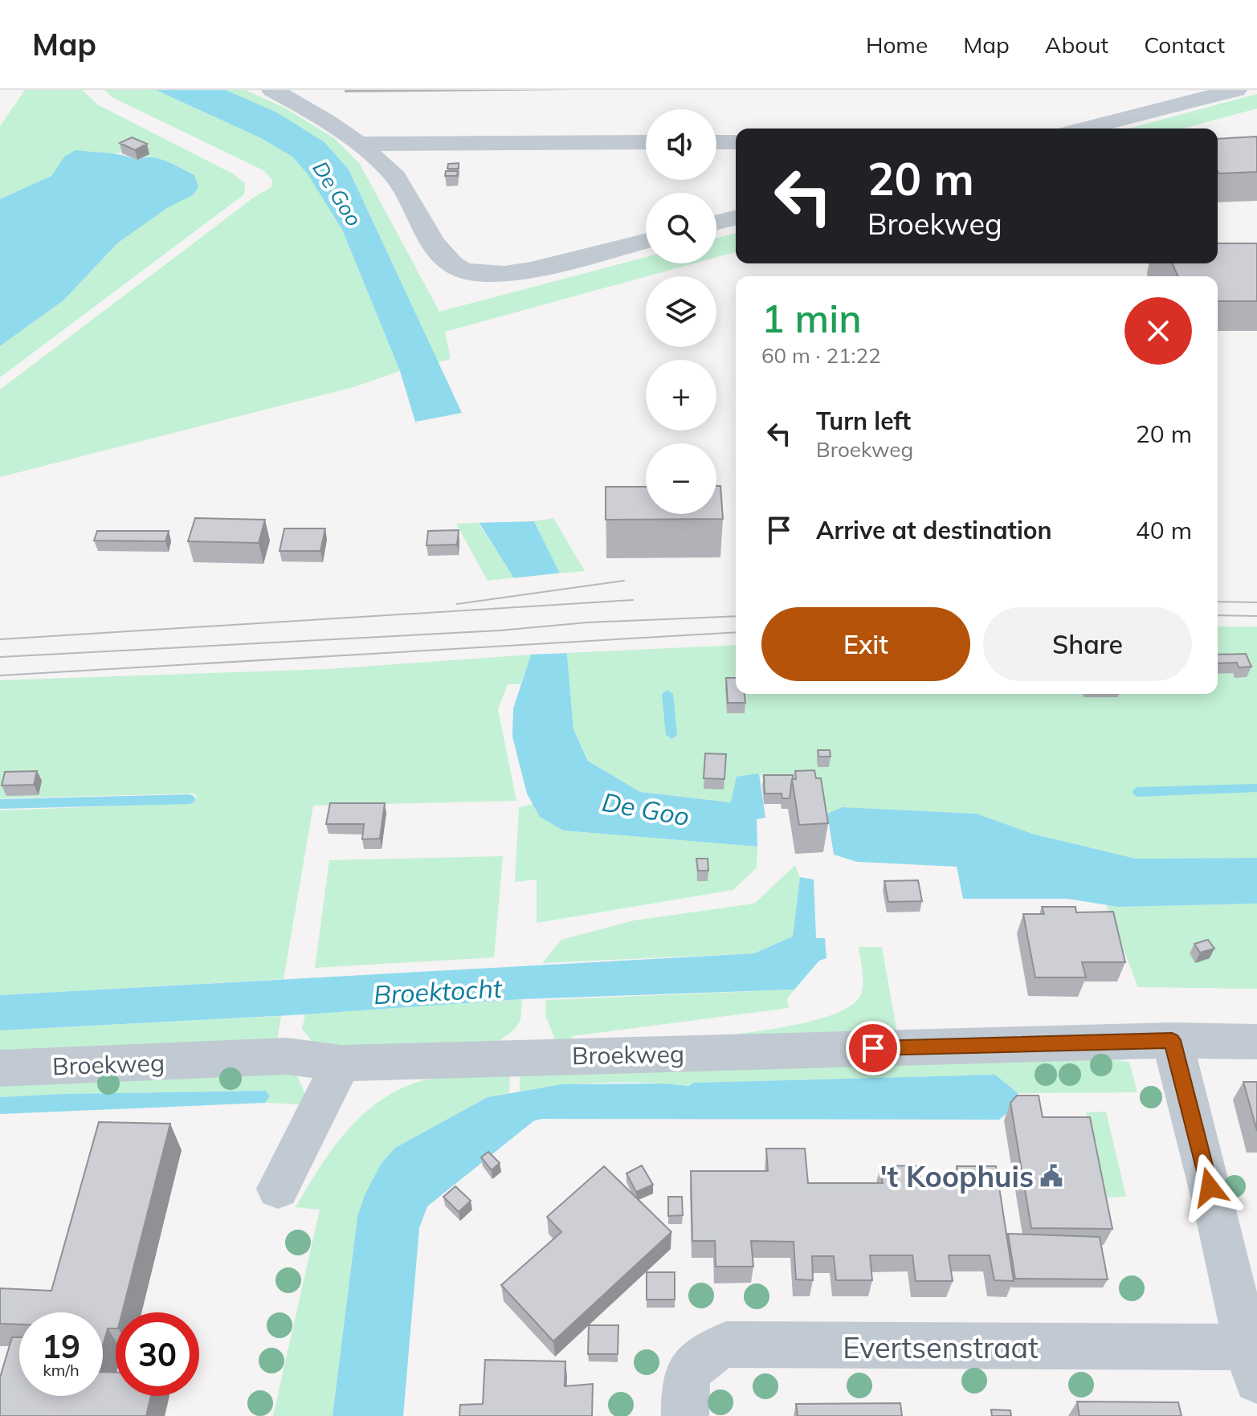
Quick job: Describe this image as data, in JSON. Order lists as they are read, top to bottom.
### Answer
{
  "streets": {
    "street": ["Broekweg", "Evertsenstraat"]
  },
  "water": ["De Goo", "Broektocht"],
  "places": {
    "public building": ["'t Koophuis"]
  },
  "page": {
    "header": "Map",
    "nav": [
      "Home",
      "Map",
      "About",
      "Contact"
    ],
    "map_buttons": ["+", "−"],
    "turn": ["20 m", "Broekweg"],
    "heading": ["1 min", "60 m · 21:22"],
    "list": [
      {
        "name": "Turn left",
        "note": "Broekweg",
        "value": "20 m"
      },
      {
        "name": "Arrive at destination",
        "value": "40 m"
      }
    ],
    "buttons": ["Exit", "Share"],
    "speed": "19 km/h",
    "limit": "30"
  }
}
